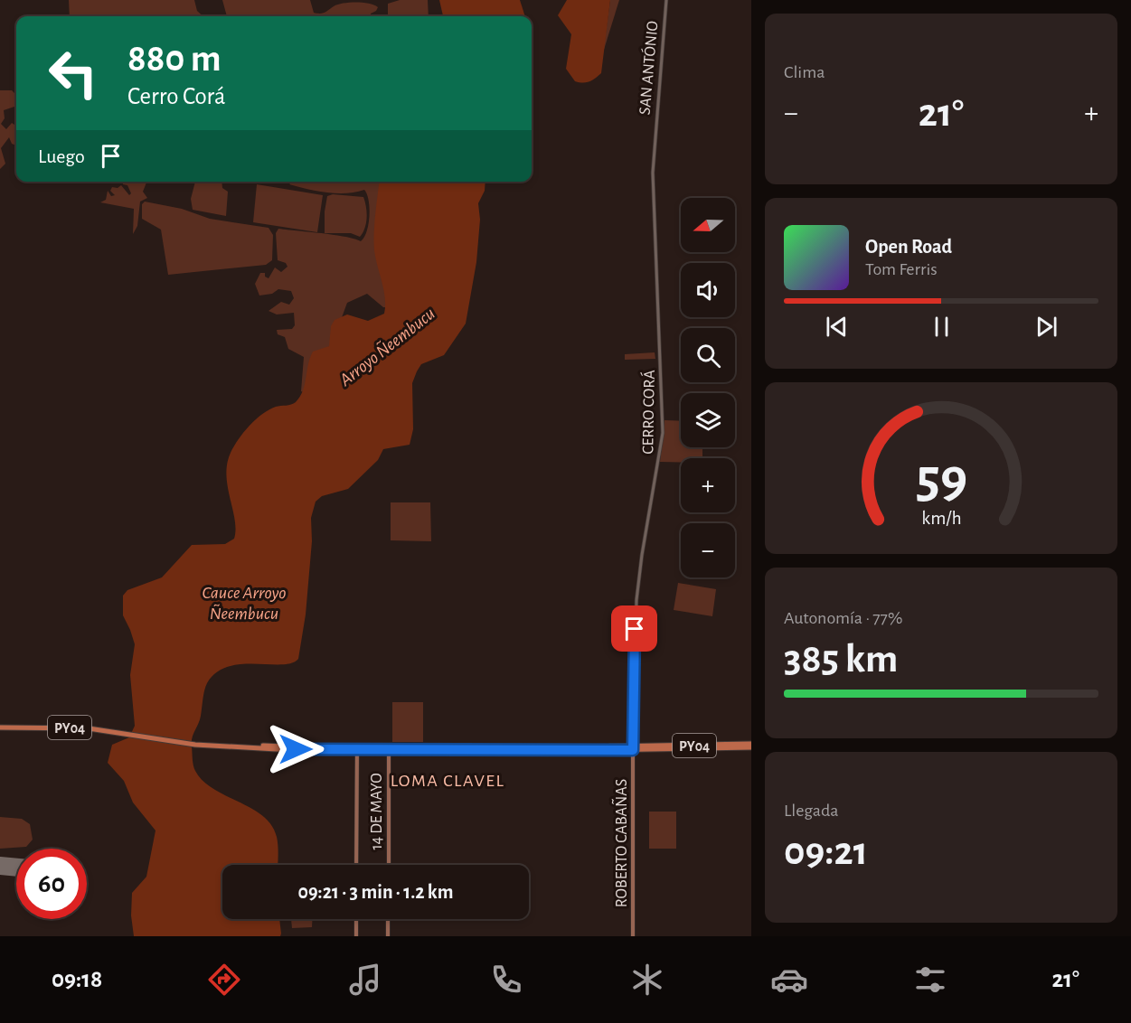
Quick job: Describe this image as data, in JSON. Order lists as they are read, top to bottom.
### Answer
{
  "streets": {
    "main road": ["PY04", "14 DE MAYO", "ROBERTO CABAÑAS"],
    "street": ["SAN ANTÓNIO", "CERRO CORÁ"]
  },
  "crossings": [
    ["SAN ANTÓNIO", "CERRO CORÁ"],
    ["CERRO CORÁ", "PY04"],
    ["CERRO CORÁ", "ROBERTO CABAÑAS"],
    ["PY04", "14 DE MAYO"],
    ["PY04", "ROBERTO CABAÑAS"]
  ],
  "districts": ["LOMA CLAVEL"],
  "water": ["Arroyo Ñeembucu", "Cauce Arroyo Ñeembucu"],
  "north": "left",
  "page": {
    "tile": [
      "Clima",
      ["Autonomía · 77%", "385 km"],
      ["Llegada", "09:21"]
    ],
    "turn": ["880 m", "Cerro Corá"],
    "heat": ["−", "21°", "+"],
    "then": "Luego",
    "map_buttons": ["+", "−"],
    "song": ["Open Road", "Tom Ferris"],
    "limit": "60",
    "trip": "09:21 · 3 min · 1.2 km",
    "tabs": ["09:18", "21°"],
    "gauge": ["59", "km/h"]
  }
}
